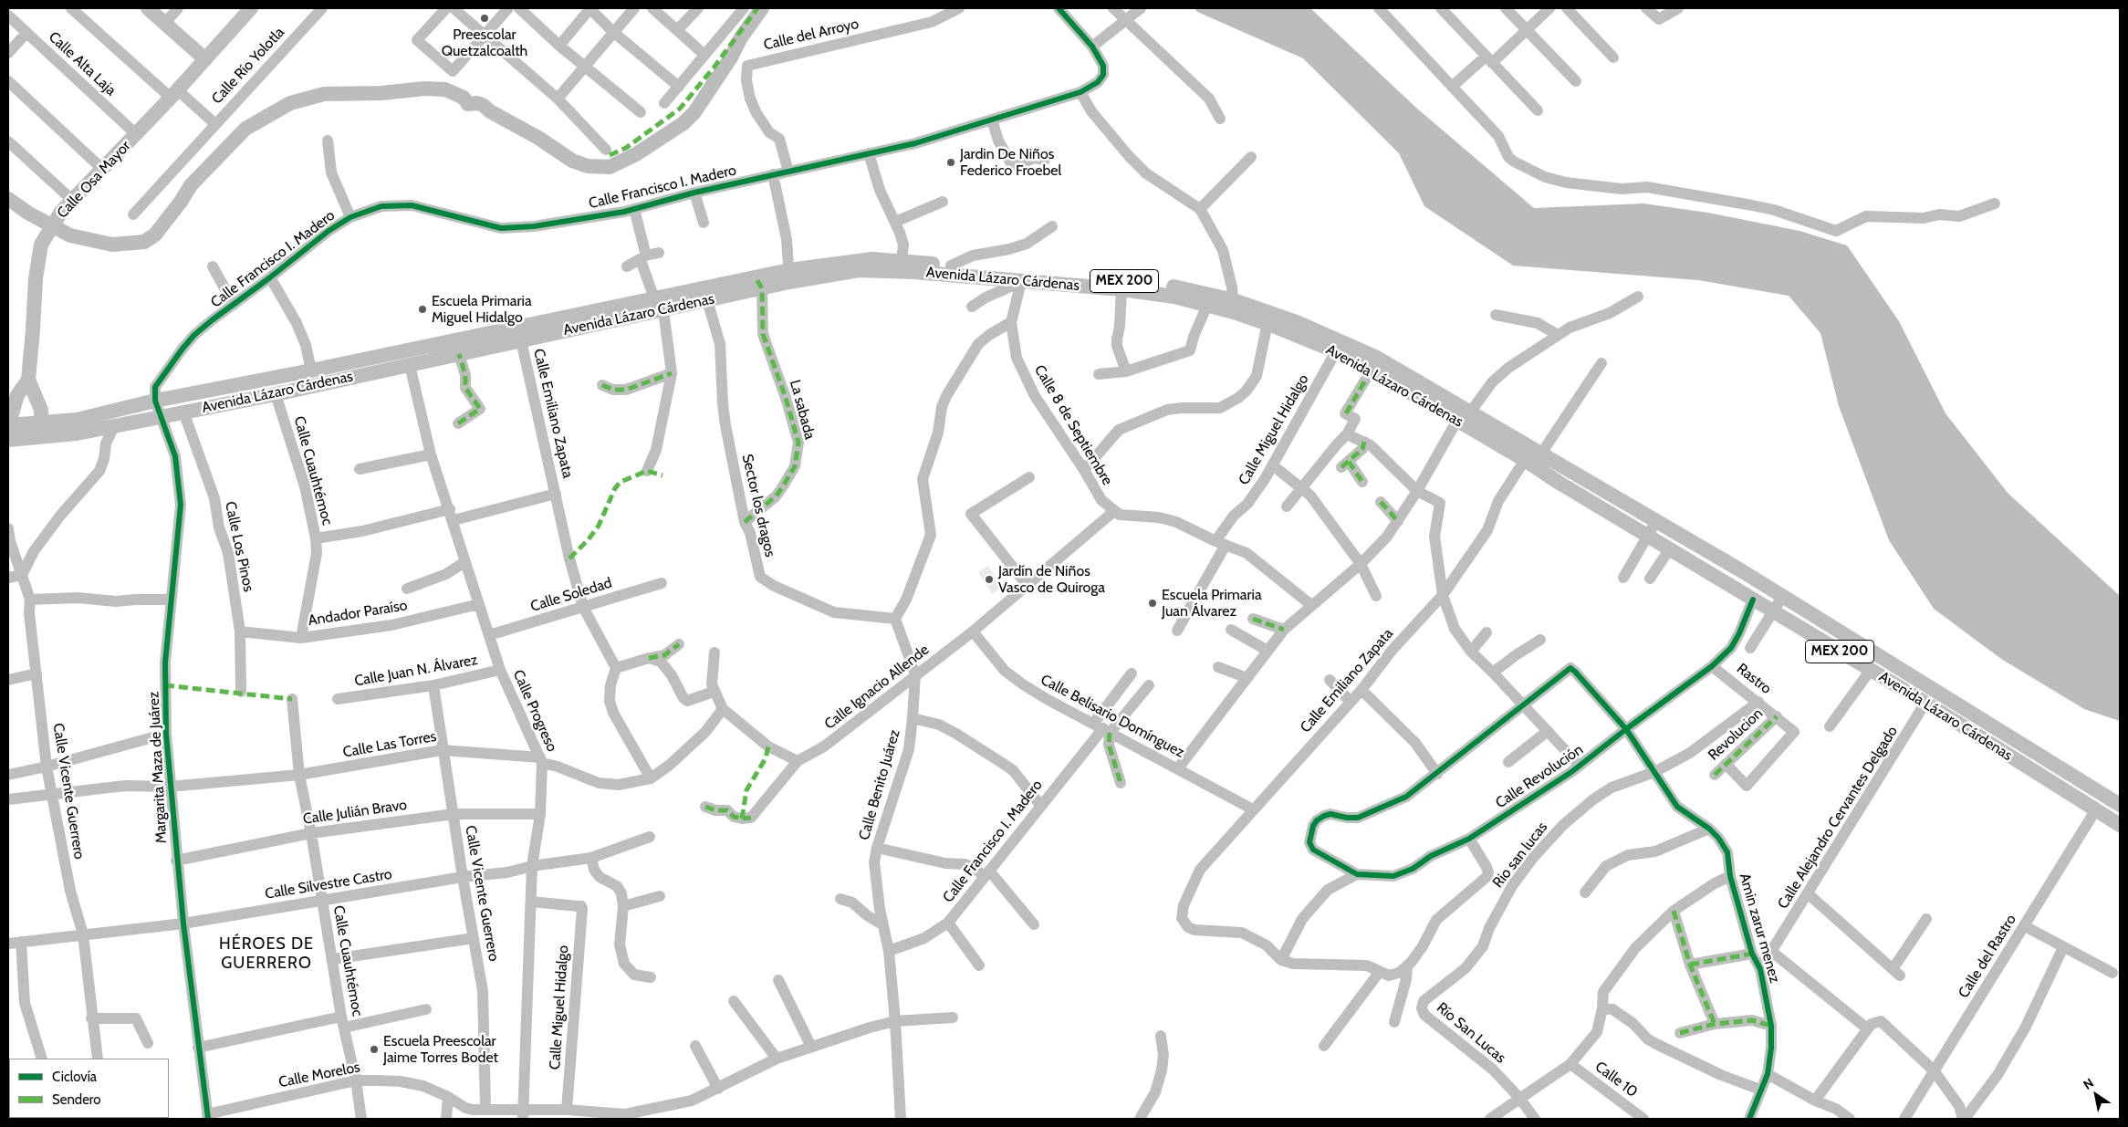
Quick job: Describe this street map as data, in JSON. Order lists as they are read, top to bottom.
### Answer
{
  "streets": {
    "main road": ["Calle Osa Mayor", "Avenida Lázaro Cárdenas", "MEX 200"],
    "street": [
      "Calle del Arroyo",
      "Calle Alta Laja",
      "Calle Río Yolotla",
      "Calle Francisco I. Madero",
      "La sabada",
      "Calle Emiliano Zapata",
      "Calle 8 de Septiembre",
      "Calle Miguel Hidalgo",
      "Calle Cuauhtémoc",
      "Sector los dragos",
      "Calle Los Pinos",
      "Calle Soledad",
      "Andador Paraíso",
      "Calle Juan N. Álvarez",
      "Rastro",
      "Calle Ignacio Allende",
      "Calle Progreso",
      "Calle Belisario Domínguez",
      "Revolucion",
      "Calle Las Torres",
      "Margarita Maza de Juárez",
      "Calle Revolución",
      "Calle Benito Juárez",
      "Calle Vicente Guerrero",
      "Calle Julián Bravo",
      "Calle Alejandro Cervantes Delgado",
      "Rio san lucas",
      "Calle Silvestre Castro",
      "Amin zarur menez",
      "Calle del Rastro",
      "Río San Lucas",
      "Calle Morelos",
      "Calle 10"
    ]
  },
  "crossings": [
    ["Calle del Arroyo", "Calle Francisco I. Madero"],
    ["Calle Alta Laja", "Calle Osa Mayor"],
    ["Calle Osa Mayor", "Avenida Lázaro Cárdenas"],
    ["Calle Francisco I. Madero", "Avenida Lázaro Cárdenas"],
    ["Calle Francisco I. Madero", "Calle Belisario Domínguez"],
    ["Calle Francisco I. Madero", "Margarita Maza de Juárez"],
    ["Calle Francisco I. Madero", "Calle Benito Juárez"],
    ["Avenida Lázaro Cárdenas", "La sabada"],
    ["Avenida Lázaro Cárdenas", "Calle Emiliano Zapata"],
    ["Avenida Lázaro Cárdenas", "Calle Miguel Hidalgo"],
    ["Avenida Lázaro Cárdenas", "Calle Cuauhtémoc"],
    ["Avenida Lázaro Cárdenas", "Sector los dragos"],
    ["Avenida Lázaro Cárdenas", "Calle Los Pinos"],
    ["Avenida Lázaro Cárdenas", "Calle Progreso"],
    ["Avenida Lázaro Cárdenas", "Margarita Maza de Juárez"],
    ["Avenida Lázaro Cárdenas", "Calle Revolución"],
    ["Avenida Lázaro Cárdenas", "Calle Alejandro Cervantes Delgado"],
    ["Avenida Lázaro Cárdenas", "Calle del Rastro"],
    ["La sabada", "Sector los dragos"],
    ["Calle Emiliano Zapata", "Calle Soledad"],
    ["Calle Emiliano Zapata", "Calle Progreso"],
    ["Calle Emiliano Zapata", "Calle Belisario Domínguez"],
    ["Calle 8 de Septiembre", "Calle Ignacio Allende"],
    ["Calle Miguel Hidalgo", "Calle Progreso"],
    ["Calle Miguel Hidalgo", "Calle Morelos"],
    ["Calle Cuauhtémoc", "Andador Paraíso"],
    ["Calle Cuauhtémoc", "Calle Las Torres"],
    ["Calle Cuauhtémoc", "Calle Julián Bravo"],
    ["Calle Cuauhtémoc", "Calle Silvestre Castro"],
    ["Calle Cuauhtémoc", "Calle Morelos"],
    ["Sector los dragos", "Calle Benito Juárez"],
    ["Calle Los Pinos", "Andador Paraíso"],
    ["Calle Soledad", "Calle Progreso"],
    ["Andador Paraíso", "Calle Progreso"],
    ["Calle Juan N. Álvarez", "Calle Progreso"],
    ["Calle Juan N. Álvarez", "Calle Vicente Guerrero"],
    ["Rastro", "Revolucion"],
    ["Rastro", "Calle Revolución"],
    ["Calle Ignacio Allende", "Calle Belisario Domínguez"],
    ["Calle Ignacio Allende", "Calle Benito Juárez"],
    ["Calle Progreso", "Calle Las Torres"],
    ["Calle Progreso", "Calle Julián Bravo"],
    ["Calle Progreso", "Calle Silvestre Castro"],
    ["Calle Progreso", "Calle Morelos"],
    ["Calle Las Torres", "Calle Vicente Guerrero"],
    ["Margarita Maza de Juárez", "Calle Julián Bravo"],
    ["Margarita Maza de Juárez", "Calle Silvestre Castro"],
    ["Margarita Maza de Juárez", "Calle Morelos"],
    ["Calle Revolución", "Amin zarur menez"],
    ["Calle Benito Juárez", "Calle Morelos"],
    ["Calle Vicente Guerrero", "Calle Julián Bravo"],
    ["Calle Vicente Guerrero", "Calle Silvestre Castro"],
    ["Calle Vicente Guerrero", "Calle Morelos"],
    ["Calle Alejandro Cervantes Delgado", "Amin zarur menez"],
    ["Rio san lucas", "Amin zarur menez"],
    ["Rio san lucas", "Río San Lucas"]
  ],
  "districts": ["HÉROES DE GUERRERO"],
  "places": [
    "Preescolar Quetzalcoalth",
    "Jardin De Niños Federico Froebel",
    "Escuela Primaria Miguel Hidalgo",
    "Jardín de Niños Vasco de Quiroga",
    "Escuela Primaria Juan Álvarez",
    "Escuela Preescolar Jaime Torres Bodet"
  ],
  "legend": ["Ciclovía", "Sendero"],
  "north": "top left"
}
